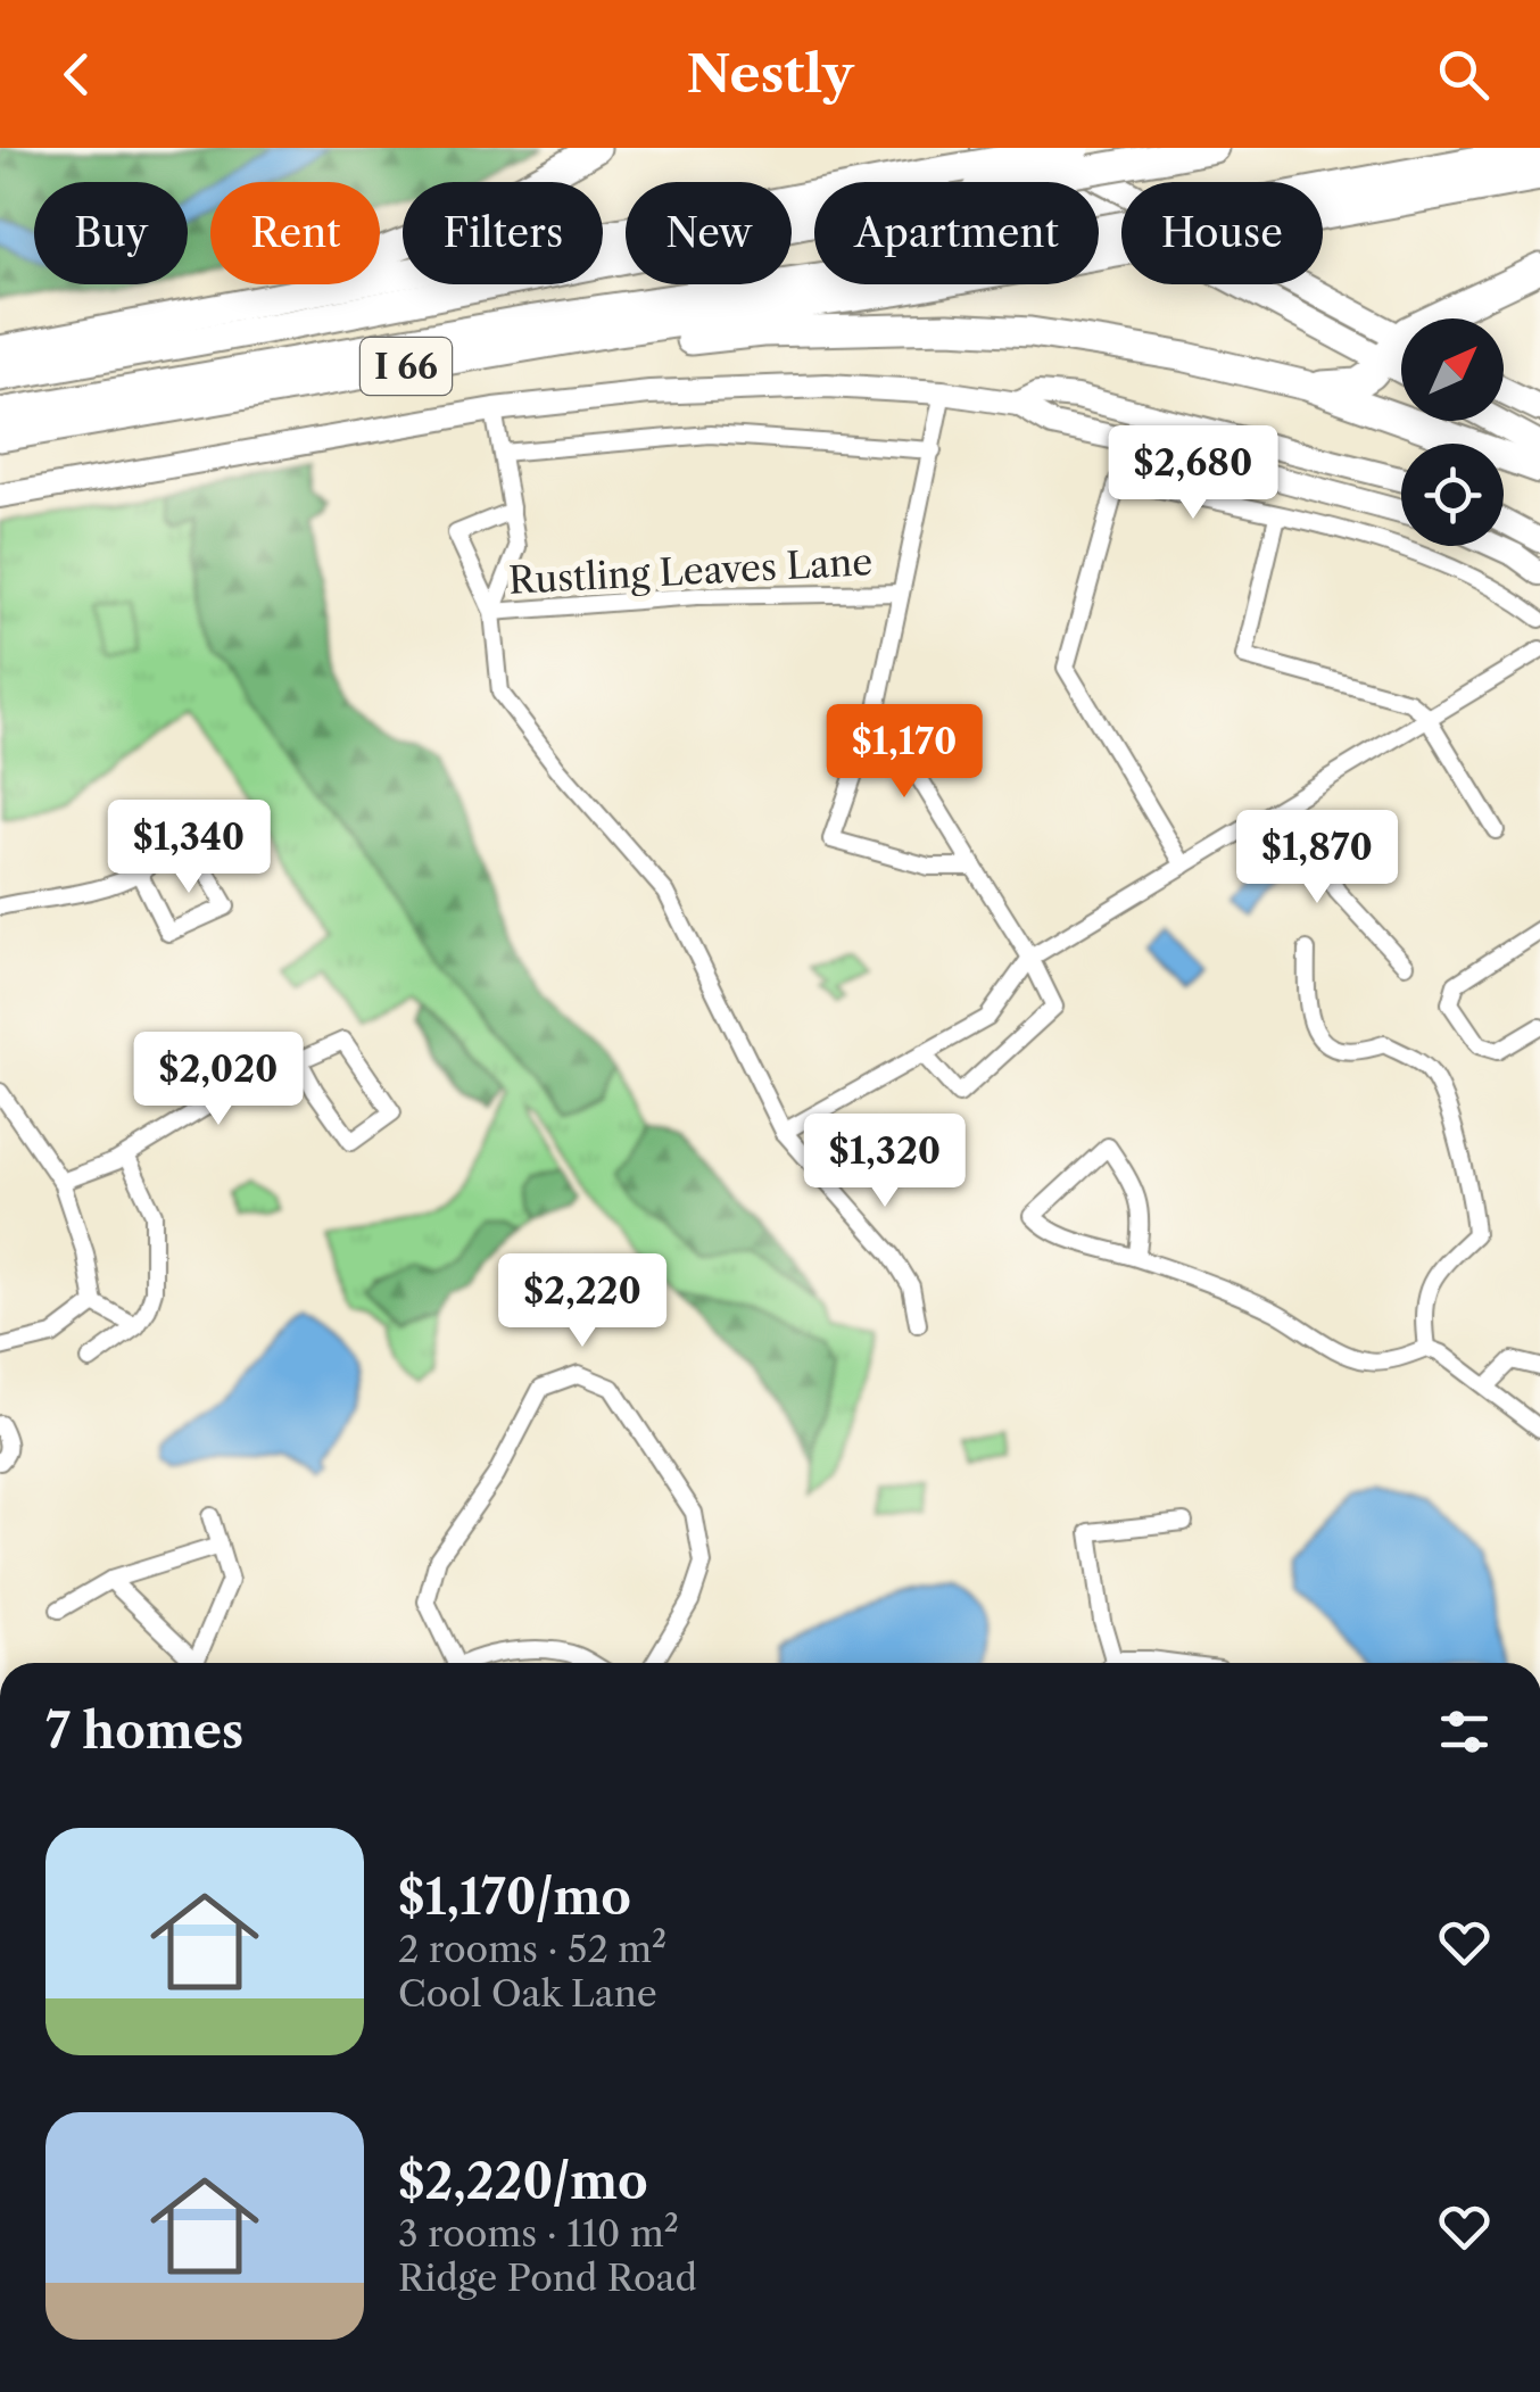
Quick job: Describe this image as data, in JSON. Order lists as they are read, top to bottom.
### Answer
{
  "streets": {
    "highway": ["I 66"],
    "street": ["Rustling Leaves Lane"]
  },
  "north": "top right",
  "page": {
    "header": "Nestly",
    "chip": [
      "Buy",
      "Rent",
      "Filters",
      "New",
      "Apartment",
      "House"
    ],
    "price": [
      "$2,680",
      "$1,170",
      "$1,340",
      "$1,870",
      "$2,020",
      "$1,320",
      "$2,220"
    ],
    "heading": "7 homes",
    "list": [
      {
        "name": "$1,170/mo",
        "note": "2 rooms · 52 m² · Cool Oak Lane"
      },
      {
        "name": "$2,220/mo",
        "note": "3 rooms · 110 m² · Ridge Pond Road"
      }
    ]
  }
}
